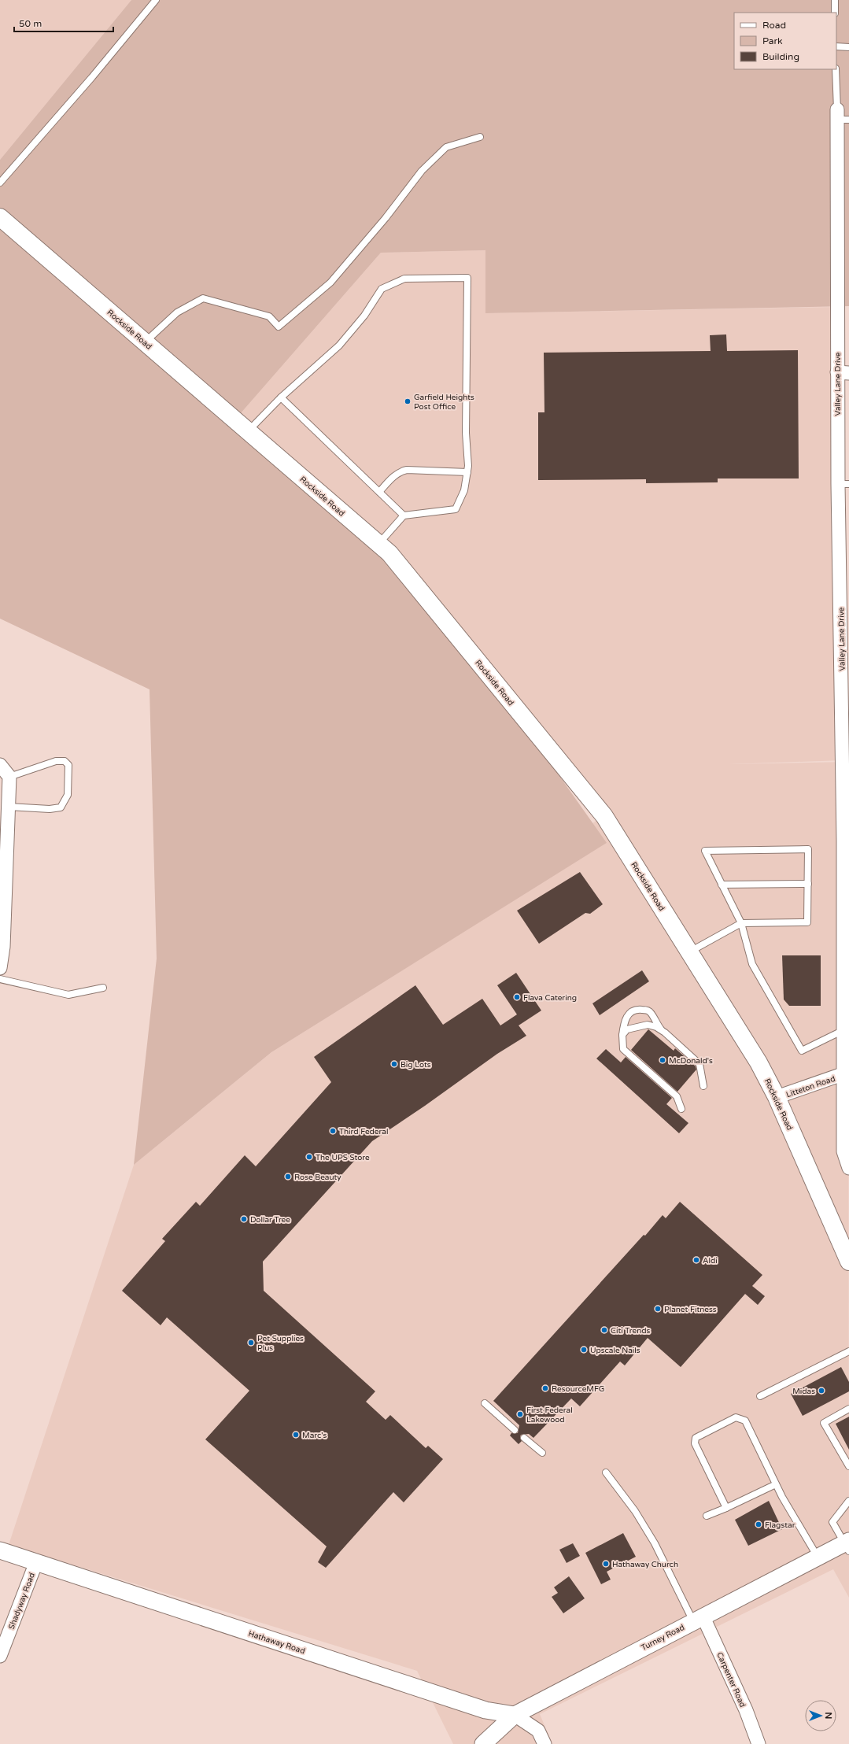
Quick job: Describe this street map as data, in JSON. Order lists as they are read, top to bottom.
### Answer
{
  "streets": {
    "main road": ["Rockside Road"],
    "street": [
      "Valley Lane Drive",
      "Litteton Road",
      "Shadyway Road",
      "Turney Road",
      "Hathaway Road",
      "Carpenter Road"
    ]
  },
  "crossings": [
    ["Rockside Road", "Litteton Road"],
    ["Valley Lane Drive", "Litteton Road"],
    ["Shadyway Road", "Hathaway Road"],
    ["Turney Road", "Hathaway Road"],
    ["Turney Road", "Carpenter Road"]
  ],
  "places": [
    "Garfield Heights Post Office",
    "Flava Catering",
    "McDonald's",
    "Big Lots",
    "Third Federal",
    "The UPS Store",
    "Rose Beauty",
    "Dollar Tree",
    "Aldi",
    "Planet Fitness",
    "Citi Trends",
    "Pet Supplies Plus",
    "Upscale Nails",
    "ResourceMFG",
    "Midas",
    "First Federal Lakewood",
    "Marc's",
    "Flagstar",
    "Hathaway Church"
  ],
  "legend": ["Road", "Park", "Building"],
  "scale_bar": "50 m",
  "north": "right"
}
